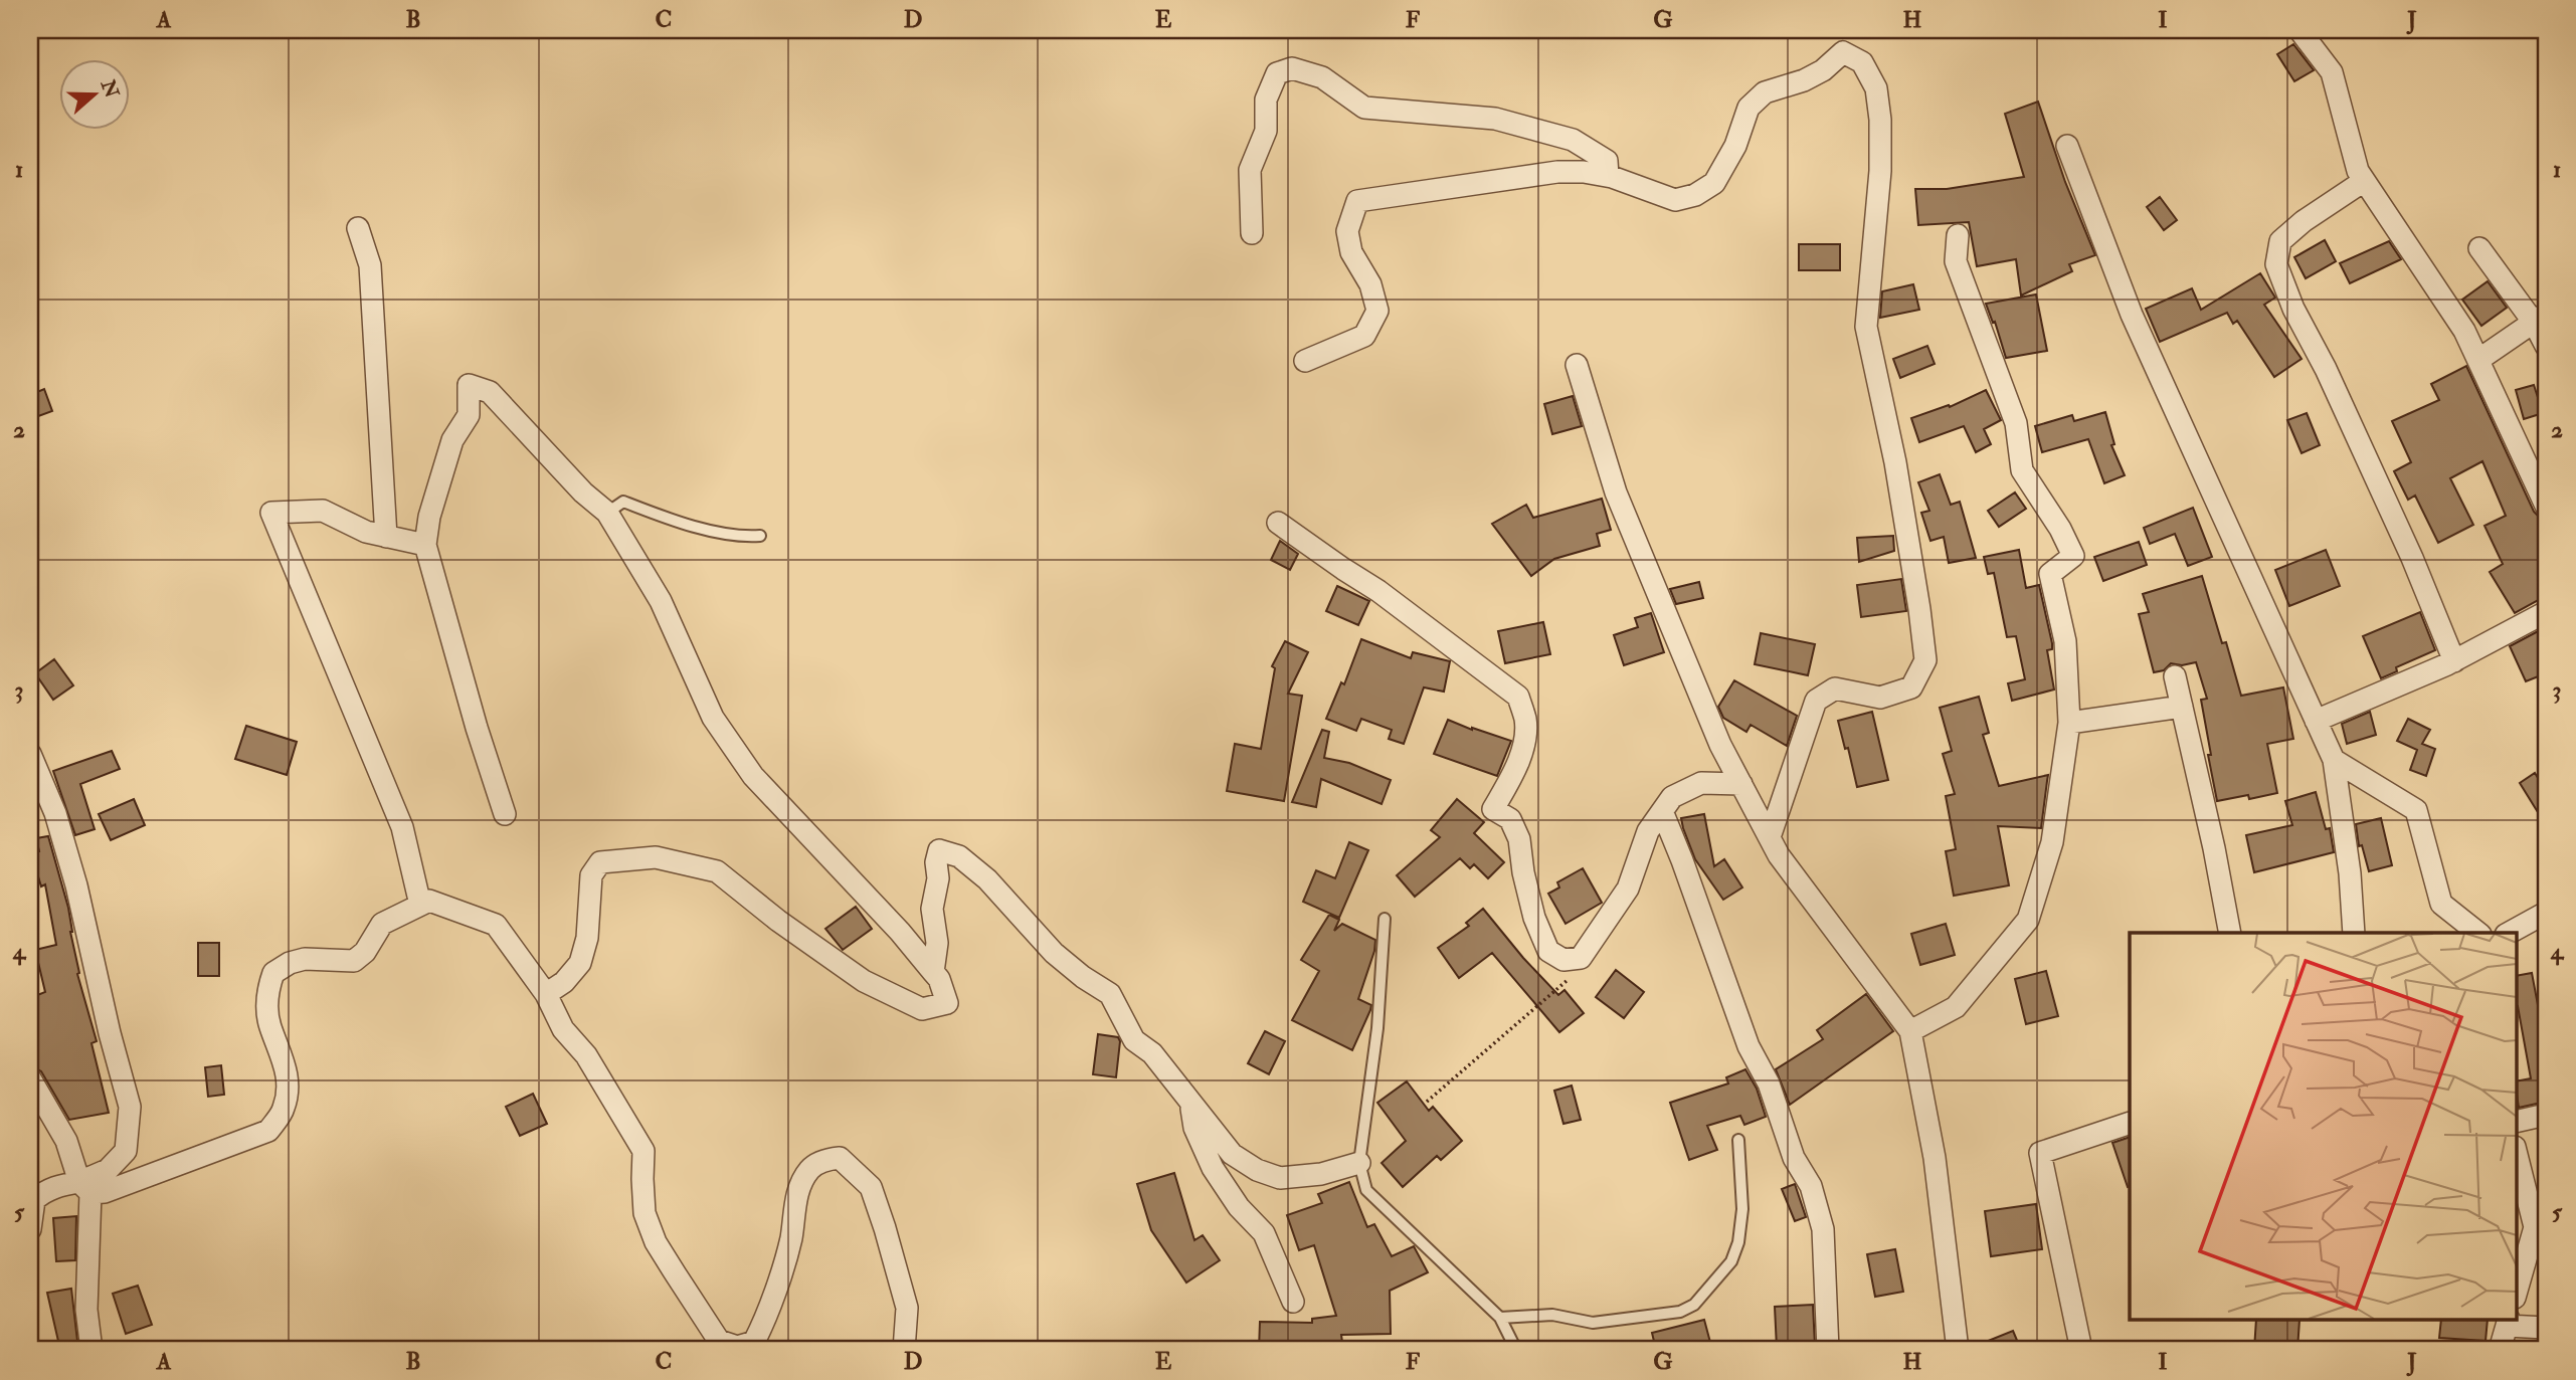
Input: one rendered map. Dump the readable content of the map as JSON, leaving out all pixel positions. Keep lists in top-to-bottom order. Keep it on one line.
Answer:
{"north":"right","grid":{"columns":["A","B","C","D","E","F","G","H","I","J"],"rows":["1","2","3","4","5"]}}
